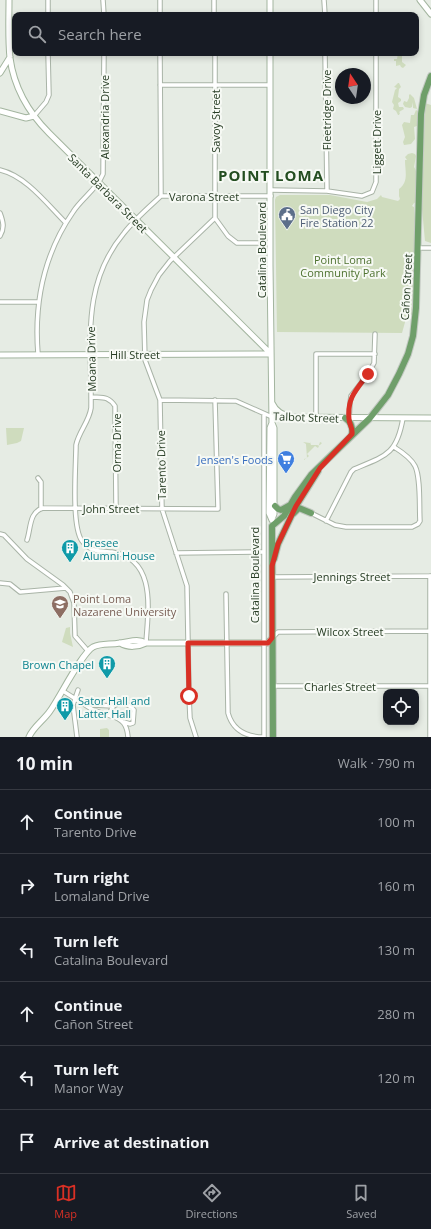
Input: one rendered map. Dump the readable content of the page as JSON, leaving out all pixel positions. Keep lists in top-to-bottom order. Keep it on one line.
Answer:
{"streets":{"main road":["Catalina Boulevard","Cañon Street"],"street":["Fleetridge Drive","Alexandria Drive","Savoy Street","Liggett Drive","Santa Barbara Street","Varona Street","Hill Street","Moana Drive","Talbot Street","Orma Drive","Tarento Drive","John Street","Jennings Street","Wilcox Street","Charles Street"]},"crossings":[["Fleetridge Drive","Varona Street"],["Alexandria Drive","Santa Barbara Street"],["Alexandria Drive","Hill Street"],["Savoy Street","Varona Street"],["Savoy Street","Tarento Drive"],["Liggett Drive","Varona Street"],["Santa Barbara Street","Catalina Boulevard"],["Santa Barbara Street","Hill Street"],["Santa Barbara Street","Moana Drive"],["Santa Barbara Street","Tarento Drive"],["Varona Street","Catalina Boulevard"],["Varona Street","Moana Drive"],["Catalina Boulevard","Cañon Street"],["Catalina Boulevard","Hill Street"],["Catalina Boulevard","Talbot Street"],["Catalina Boulevard","Jennings Street"],["Catalina Boulevard","Wilcox Street"],["Catalina Boulevard","Charles Street"],["Cañon Street","Talbot Street"],["Hill Street","Moana Drive"],["Hill Street","Tarento Drive"],["Moana Drive","Orma Drive"],["Moana Drive","John Street"],["Talbot Street","Tarento Drive"],["Talbot Street","John Street"],["Orma Drive","John Street"],["Tarento Drive","John Street"]],"districts":["POINT LOMA"],"parks":["Point Loma Community Park"],"places":{"public building":["San Diego City Fire Station 22"],"supermarket":["Jensen's Foods"],"building":["Bresee Alumni House","Brown Chapel","Sator Hall and Latter Hall"],"school or university":["Point Loma Nazarene University"]},"north":"top","page":{"search":"Search here","heading":["10 min","Walk · 790 m"],"list":[["Continue","Tarento Drive","100 m"],["Turn right","Lomaland Drive","160 m"],["Turn left","Catalina Boulevard","130 m"],["Continue","Cañon Street","280 m"],["Turn left","Manor Way","120 m"],"Arrive at destination"],"nav":["Map","Directions","Saved"]}}
